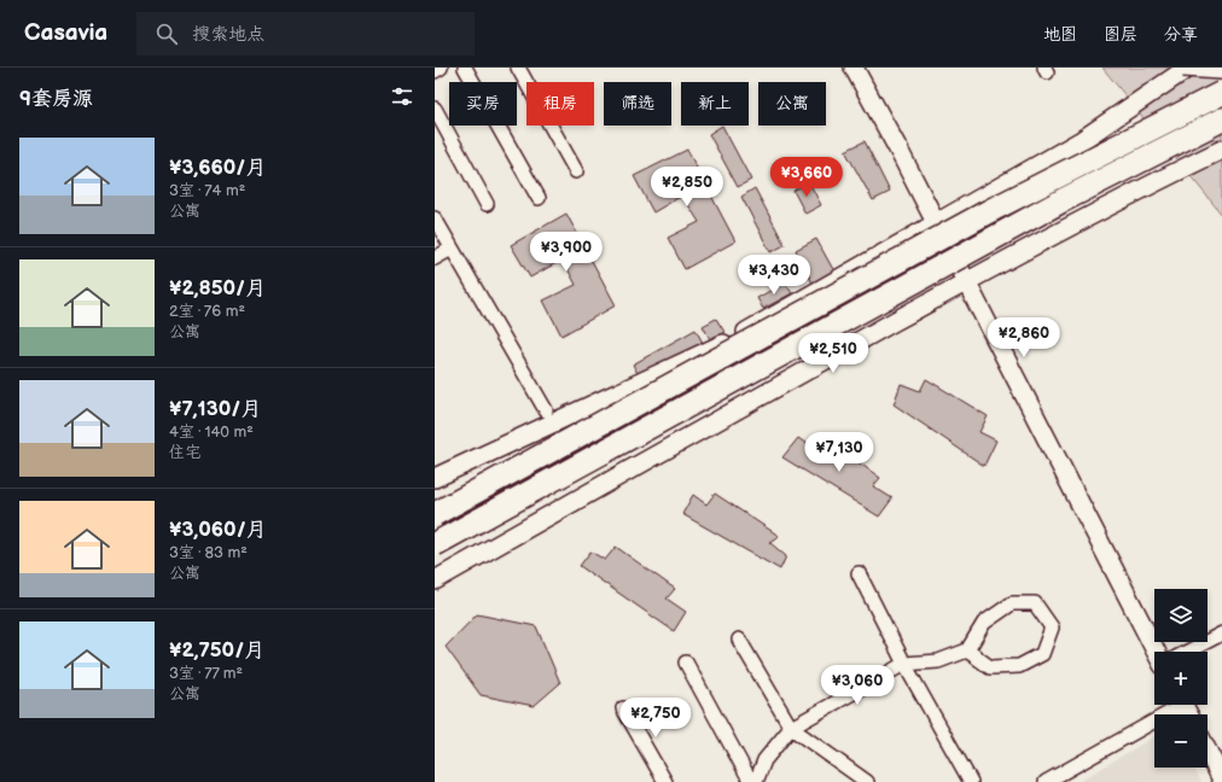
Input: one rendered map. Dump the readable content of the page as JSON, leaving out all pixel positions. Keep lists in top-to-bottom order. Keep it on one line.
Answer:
{"page":{"header":"Casavia","search":"搜索地点","nav":["地图","图层","分享"],"heading":"9套房源","chip":["买房","租房","筛选","新上","公寓"],"list":[{"name":"¥3,660/月","note":"3室 · 74 m² · 公寓"},{"name":"¥2,850/月","note":"2室 · 76 m² · 公寓"},{"name":"¥7,130/月","note":"4室 · 140 m² · 住宅"},{"name":"¥3,060/月","note":"3室 · 83 m² · 公寓"},{"name":"¥2,750/月","note":"3室 · 77 m² · 公寓"}],"price":["¥3,660","¥2,850","¥3,900","¥3,430","¥2,860","¥2,510","¥7,130","¥3,060","¥2,750"],"map_buttons":["+","−"]}}
